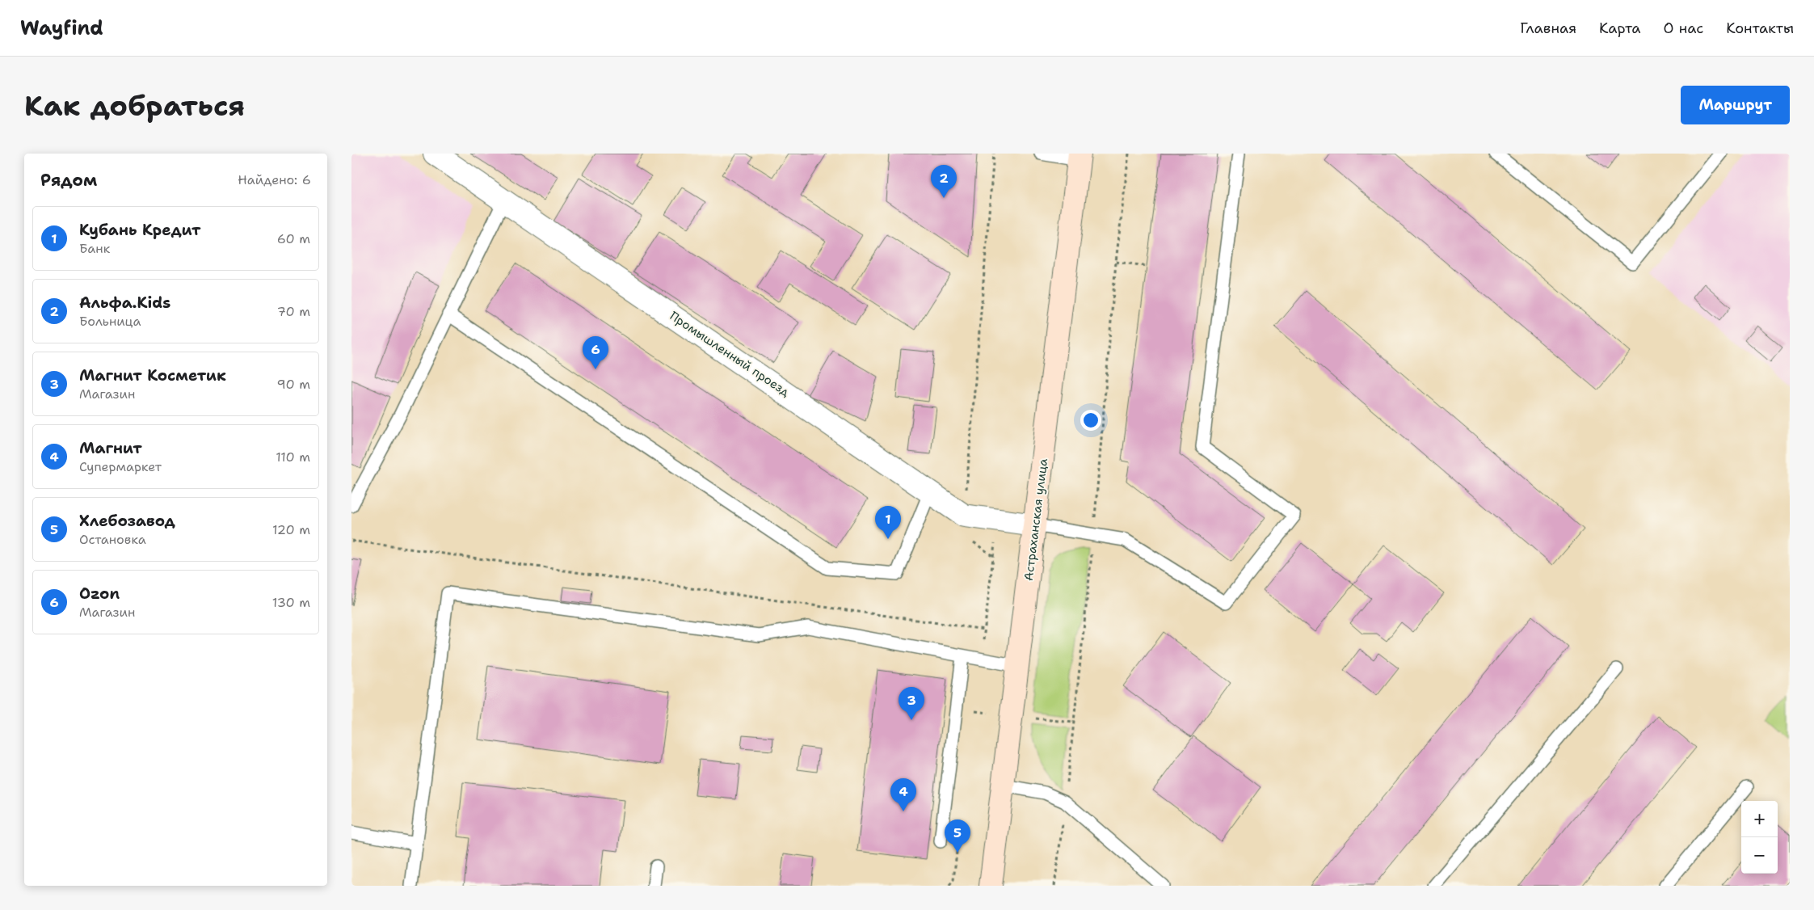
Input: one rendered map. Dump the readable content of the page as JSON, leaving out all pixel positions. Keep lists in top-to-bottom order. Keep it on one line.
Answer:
{"streets":{"street":["Промышленный проезд","Астраханская улица"]},"crossings":[["Промышленный проезд","Астраханская улица"]],"page":{"header":"Wayfind","nav":["Главная","Карта","О нас","Контакты"],"buttons":"Маршрут","title":"Как добраться","heading":["Рядом","Найдено: 6"],"pins":["2","6","1","3","4","5"],"list":[{"mark":"1","name":"Кубань Кредит","note":"Банк","value":"60 m"},{"mark":"2","name":"Альфа.Kids","note":"Больница","value":"70 m"},{"mark":"3","name":"Магнит Косметик","note":"Магазин","value":"90 m"},{"mark":"4","name":"Магнит","note":"Супермаркет","value":"110 m"},{"mark":"5","name":"Хлебозавод","note":"Остановка","value":"120 m"},{"mark":"6","name":"Ozon","note":"Магазин","value":"130 m"}],"map_buttons":["+","−"]}}
